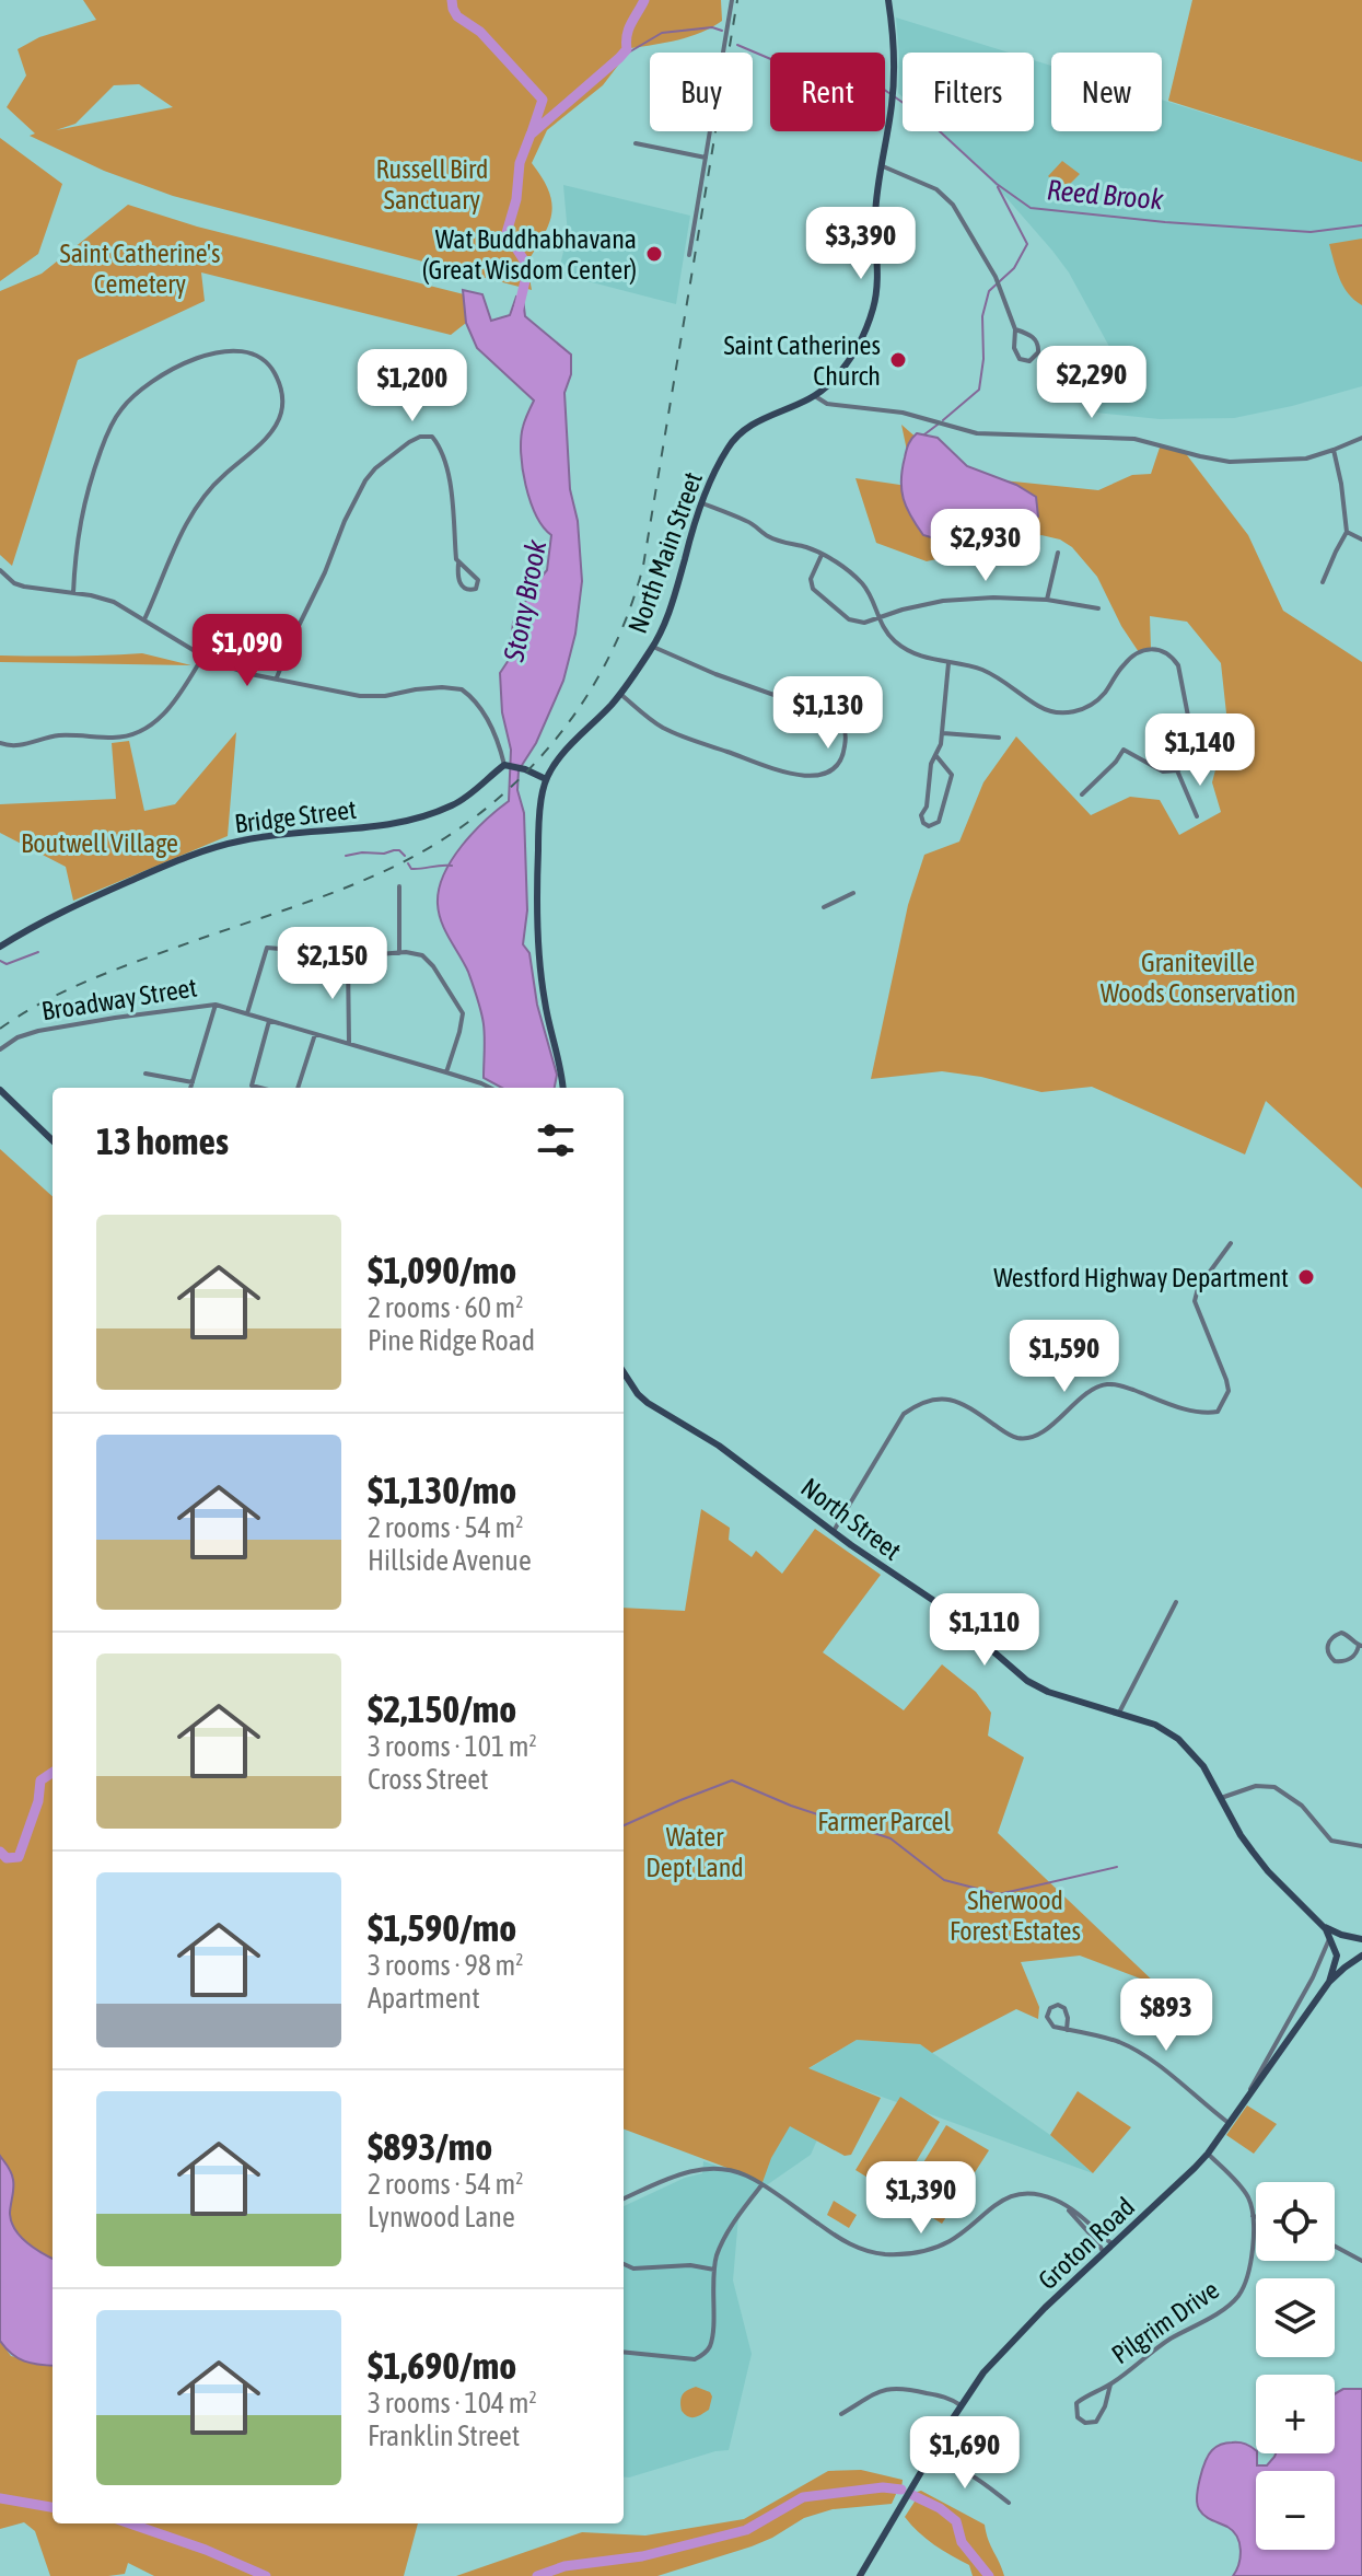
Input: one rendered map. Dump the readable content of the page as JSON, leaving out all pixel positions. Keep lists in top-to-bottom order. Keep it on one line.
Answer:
{"streets":{"main road":["North Main Street","Bridge Street","North Street","Groton Road"],"street":["Broadway Street","Pilgrim Drive"]},"water":["Reed Brook","Stony Brook"],"parks":["Russell Bird Sanctuary","Saint Catherine's Cemetery","Boutwell Village","Graniteville Woods Conservation","Farmer Parcel","Water Dept Land","Sherwood Forest Estates"],"places":["Wat Buddhabhavana (Great Wisdom Center)","Saint Catherines Church","Westford Highway Department"],"page":{"chip":["Buy","Rent","Filters","New"],"price":["$3,390","$2,290","$1,200","$2,930","$1,090","$1,130","$1,140","$2,150","$1,590","$1,110","$893","$1,390","$1,690"],"heading":"13 homes","list":[{"name":"$1,090/mo","note":"2 rooms · 60 m² · Pine Ridge Road"},{"name":"$1,130/mo","note":"2 rooms · 54 m² · Hillside Avenue"},{"name":"$2,150/mo","note":"3 rooms · 101 m² · Cross Street"},{"name":"$1,590/mo","note":"3 rooms · 98 m² · Apartment"},{"name":"$893/mo","note":"2 rooms · 54 m² · Lynwood Lane"},{"name":"$1,690/mo","note":"3 rooms · 104 m² · Franklin Street"}],"map_buttons":["+","−"]}}
